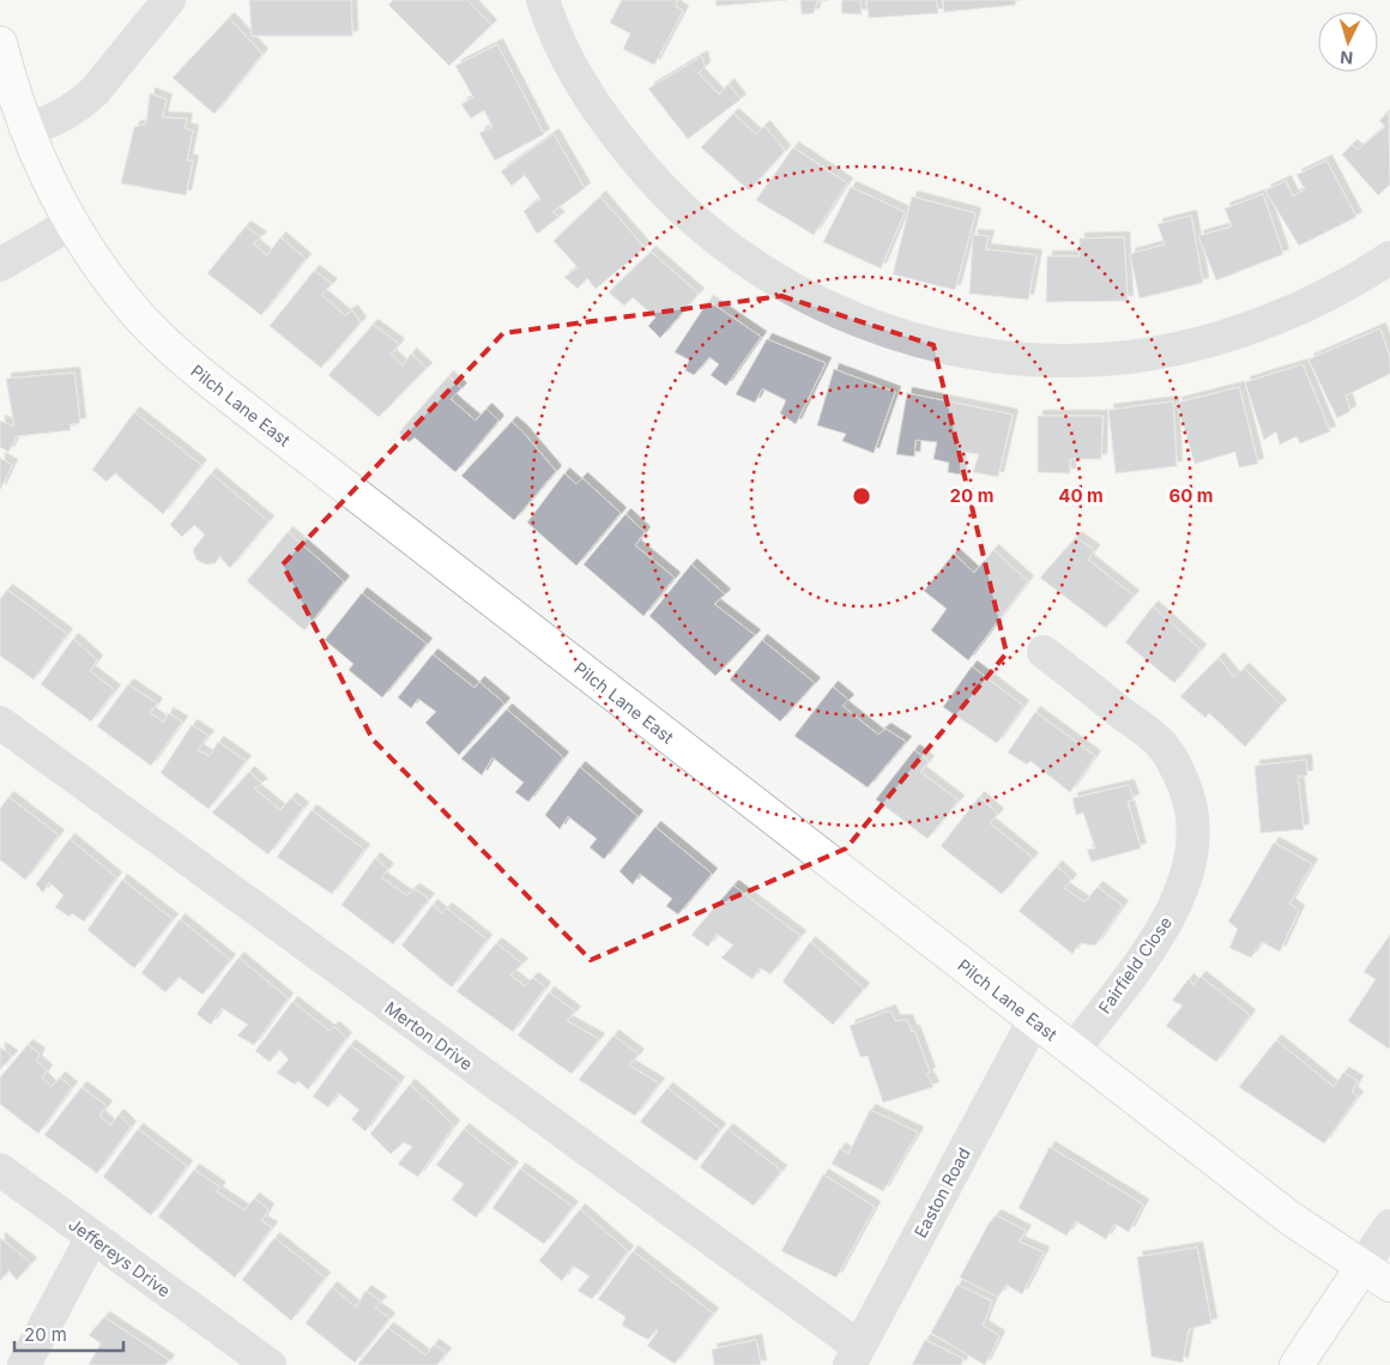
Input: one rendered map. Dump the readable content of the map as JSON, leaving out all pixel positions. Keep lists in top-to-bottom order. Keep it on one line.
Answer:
{"streets":{"street":["Pilch Lane East","Fairfield Close","Merton Drive","Easton Road","Jeffereys Drive"]},"crossings":[["Pilch Lane East","Fairfield Close"],["Pilch Lane East","Easton Road"],["Merton Drive","Easton Road"]],"scale_bar":"20 m","north":"bottom","rings":["20 m","40 m","60 m"]}
